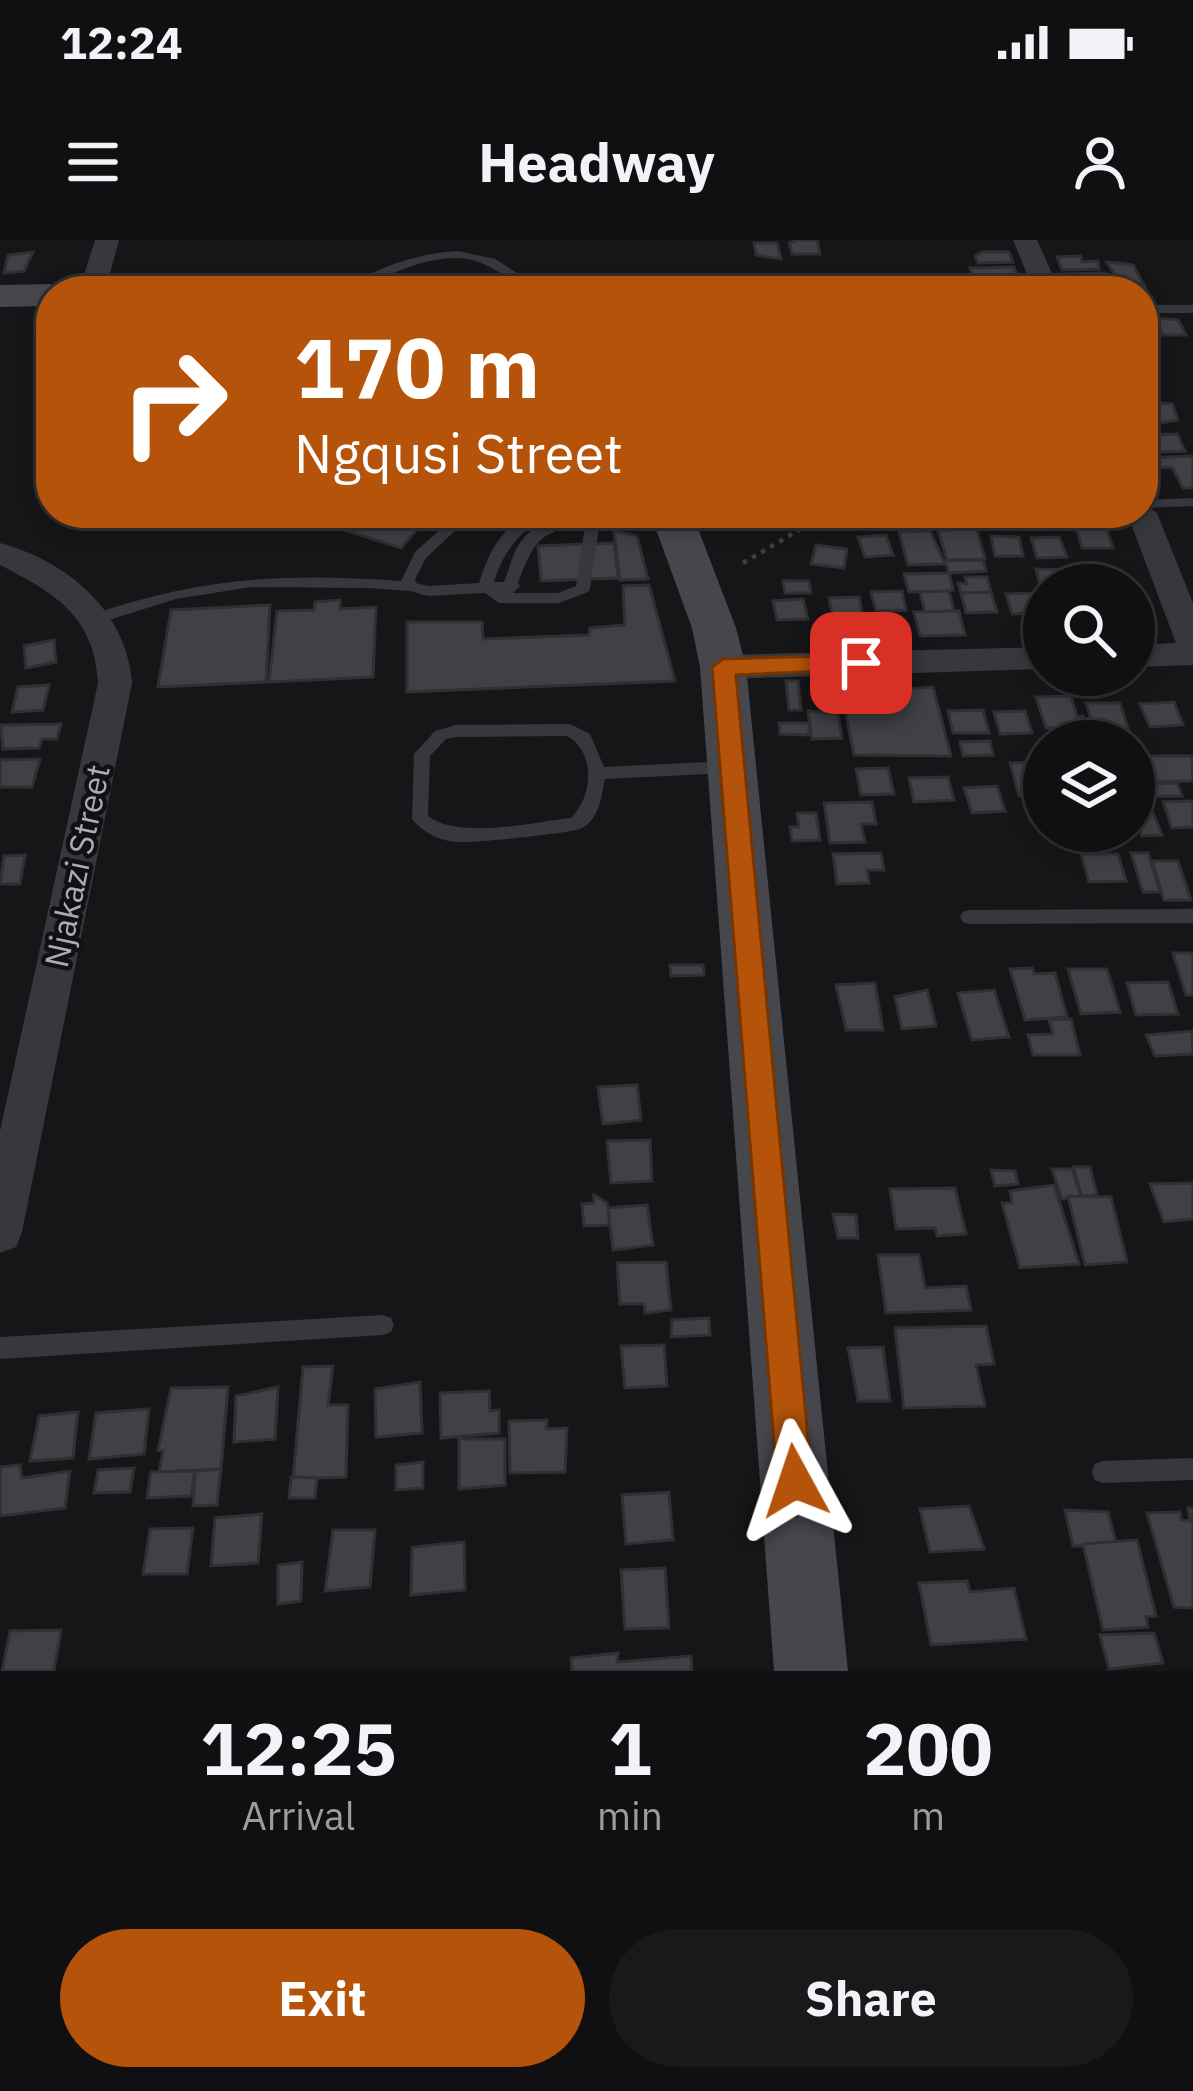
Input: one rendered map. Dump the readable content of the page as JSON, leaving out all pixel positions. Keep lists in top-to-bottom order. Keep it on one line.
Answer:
{"streets":{"street":["Njakazi Street"]},"page":{"status":"12:24","header":"Headway","turn":["170 m","Ngqusi Street"],"eta":["12:25","Arrival","1","min","200","m"],"buttons":["Exit","Share"]}}
